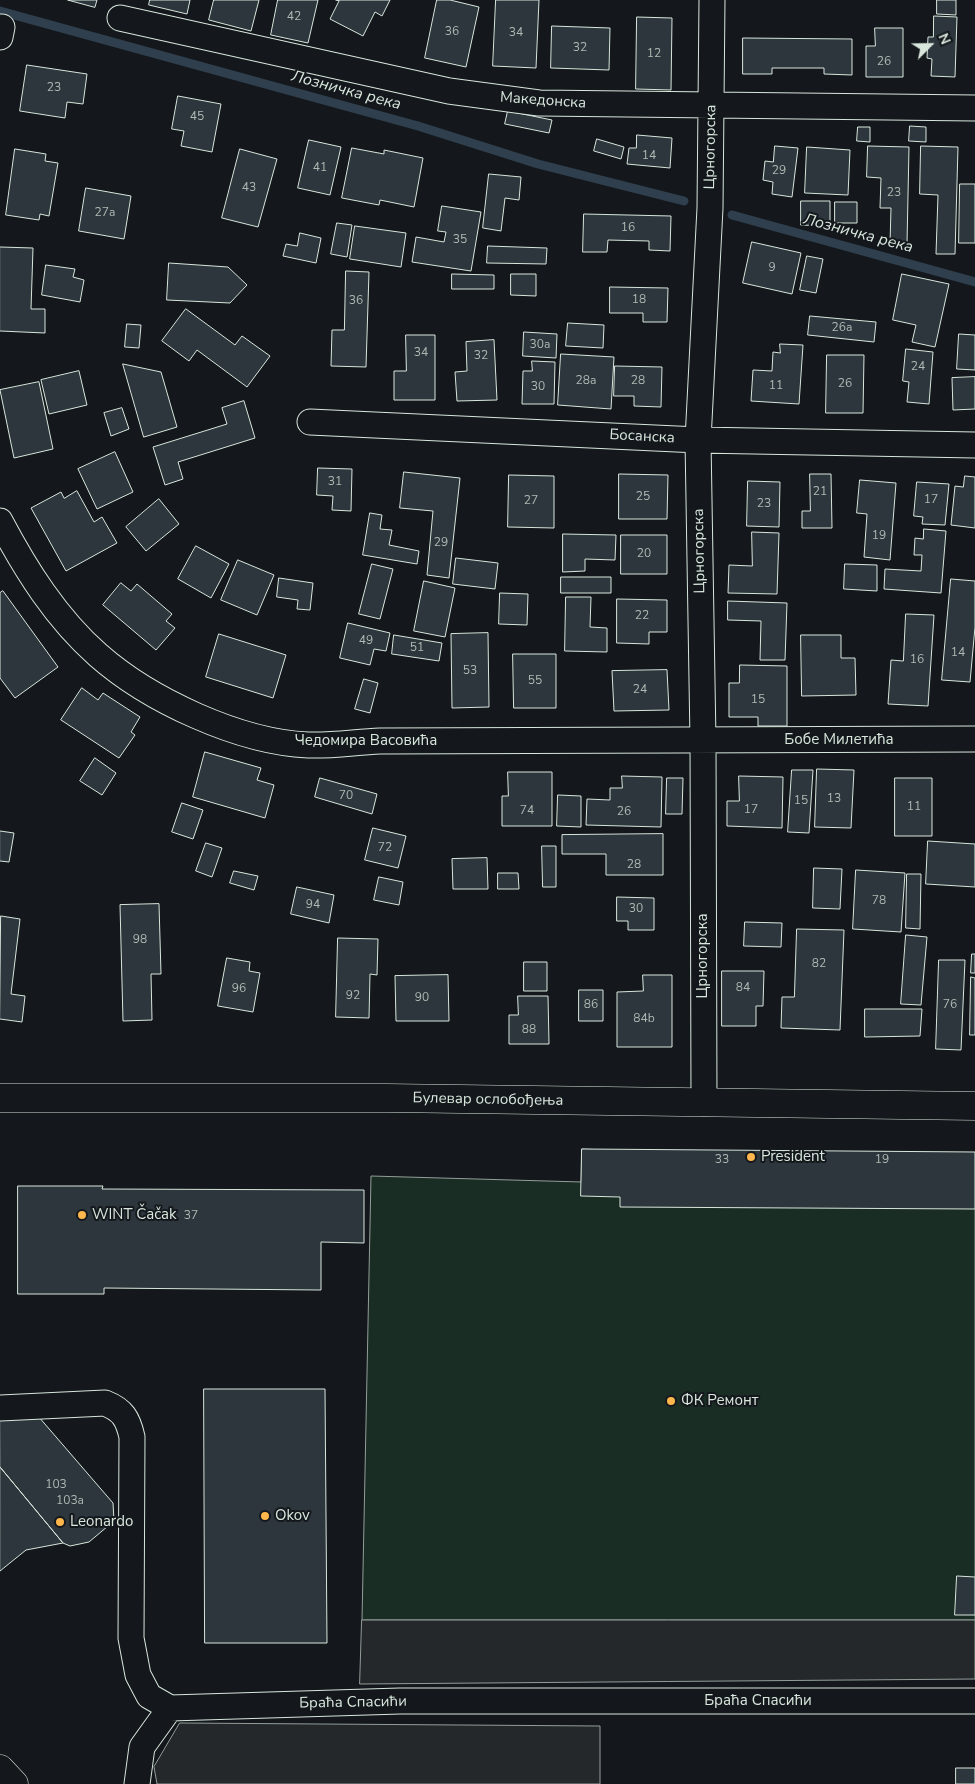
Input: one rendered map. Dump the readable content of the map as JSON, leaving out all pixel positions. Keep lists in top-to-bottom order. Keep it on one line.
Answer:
{"streets":{"main road":["Булевар ослобођења"],"street":["Македонска","Црногорска","Босанска","Бобе Милетића","Чедомира Васовића","Браћа Спасићи"]},"crossings":[["Македонска","Црногорска"],["Црногорска","Босанска"],["Црногорска","Бобе Милетића"],["Црногорска","Чедомира Васовића"],["Црногорска","Булевар ослобођења"],["Бобе Милетића","Чедомира Васовића"]],"water":["Лозничка река"],"places":["President","WINT Čačak","ФК Ремонт","Okov","Leonardo"],"house_numbers":["42","36","34","32","12","26","23","45","14","41","29","43","23","27a","16","35","9","18","36","26a","30a","34","32","24","28a","28","26","11","30","31","21","25","17","27","23","19","29","20","22","49","51","14","16","53","55","24","15","70","13","15","11","17","74","26","72","28","78","94","30","98","82","84","96","92","90","86","76","84b","88","33","19","37","103","103a"],"north":"top right"}
